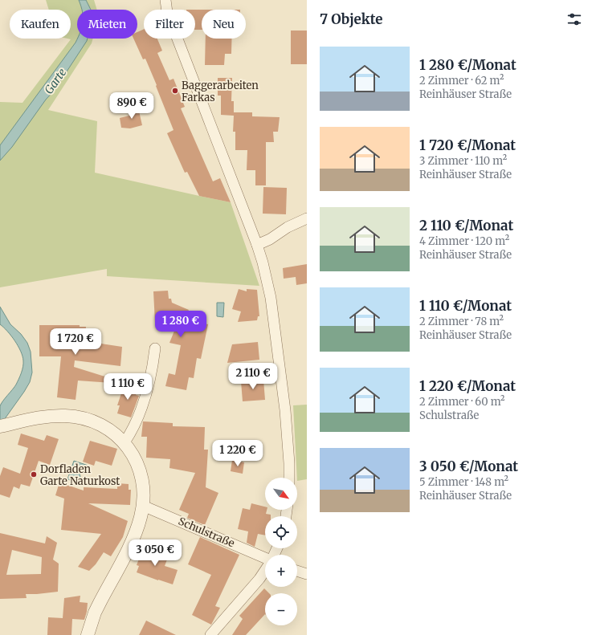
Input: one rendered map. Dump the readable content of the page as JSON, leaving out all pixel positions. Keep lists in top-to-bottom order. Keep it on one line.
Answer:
{"streets":{"street":["Schulstraße"]},"water":["Garte"],"places":["Baggerarbeiten Farkas","Dorfladen Garte Naturkost"],"north":"bottom right","page":{"heading":"7 Objekte","chip":["Kaufen","Mieten","Filter","Neu"],"list":[{"name":"1 280 €/Monat","note":"2 Zimmer · 62 m² · Reinhäuser Straße"},{"name":"1 720 €/Monat","note":"3 Zimmer · 110 m² · Reinhäuser Straße"},{"name":"2 110 €/Monat","note":"4 Zimmer · 120 m² · Reinhäuser Straße"},{"name":"1 110 €/Monat","note":"2 Zimmer · 78 m² · Reinhäuser Straße"},{"name":"1 220 €/Monat","note":"2 Zimmer · 60 m² · Schulstraße"},{"name":"3 050 €/Monat","note":"5 Zimmer · 148 m² · Reinhäuser Straße"}],"price":["890 €","1 280 €","1 720 €","2 110 €","1 110 €","1 220 €","3 050 €"],"map_buttons":["+","−"]}}
